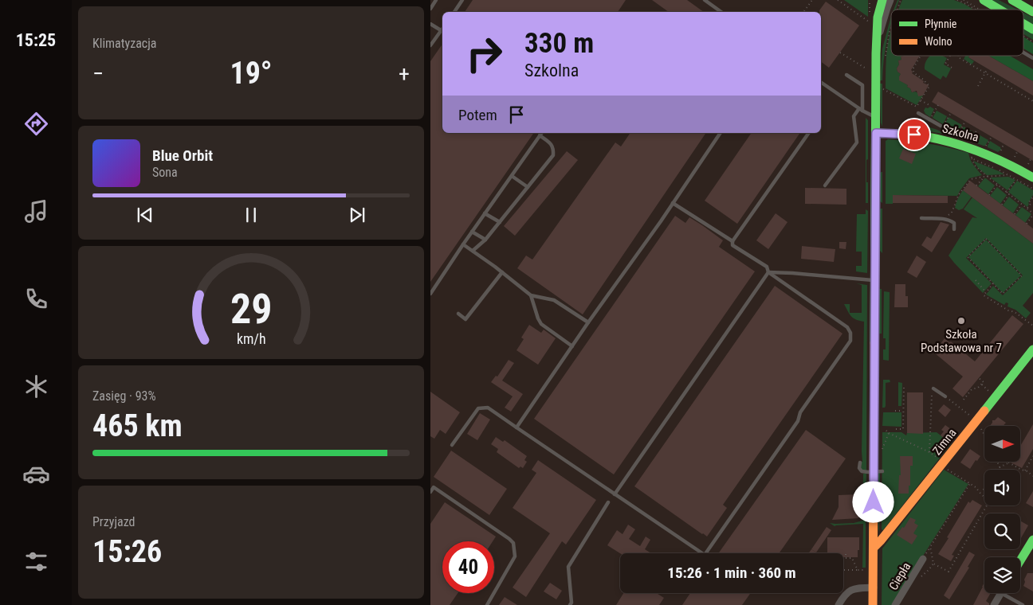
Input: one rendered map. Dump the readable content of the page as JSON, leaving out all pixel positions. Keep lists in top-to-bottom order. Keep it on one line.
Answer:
{"streets":{"street":["Szkolna","Zimna","Ciepła"]},"places":["Szkoła Podstawowa nr 7"],"legend":["Płynnie","Wolno"],"north":"right","page":{"tabs":"15:25","tile":["Klimatyzacja",["Zasięg · 93%","465 km"],["Przyjazd","15:26"]],"turn":["330 m","Szkolna"],"heat":["−","19°","+"],"then":"Potem","song":["Blue Orbit","Sona"],"limit":"40","trip":"15:26 · 1 min · 360 m","gauge":["29","km/h"]}}
